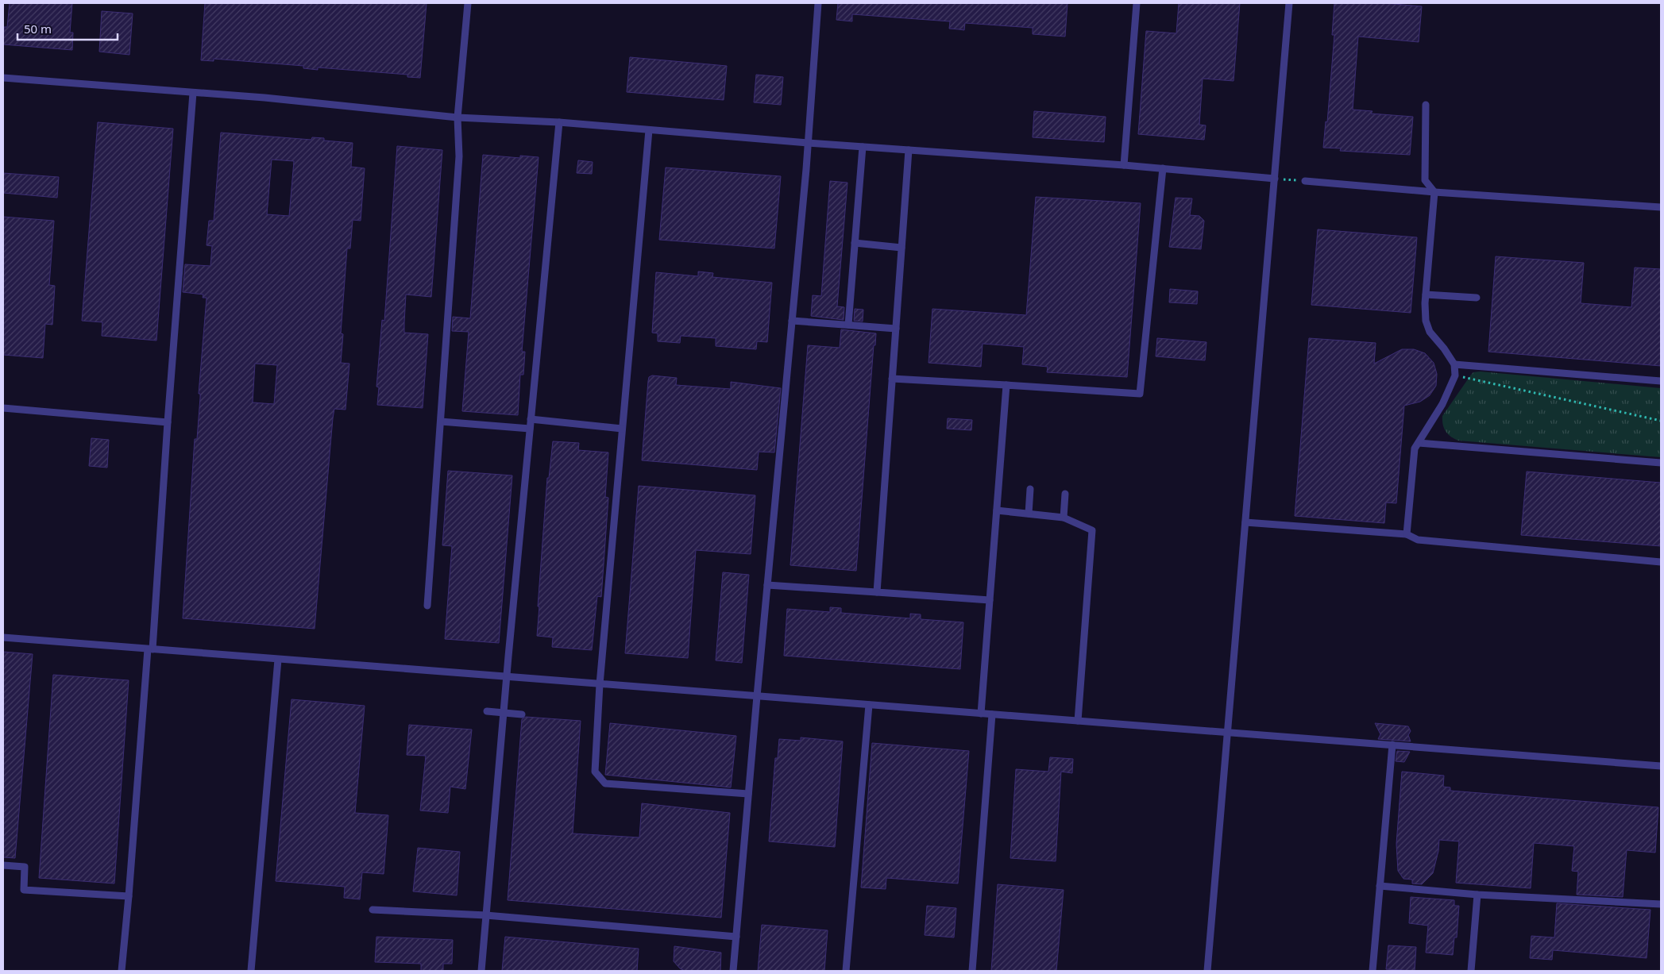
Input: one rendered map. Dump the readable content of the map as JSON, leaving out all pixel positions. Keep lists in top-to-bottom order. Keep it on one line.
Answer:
{"scale_bar":"50 m"}
